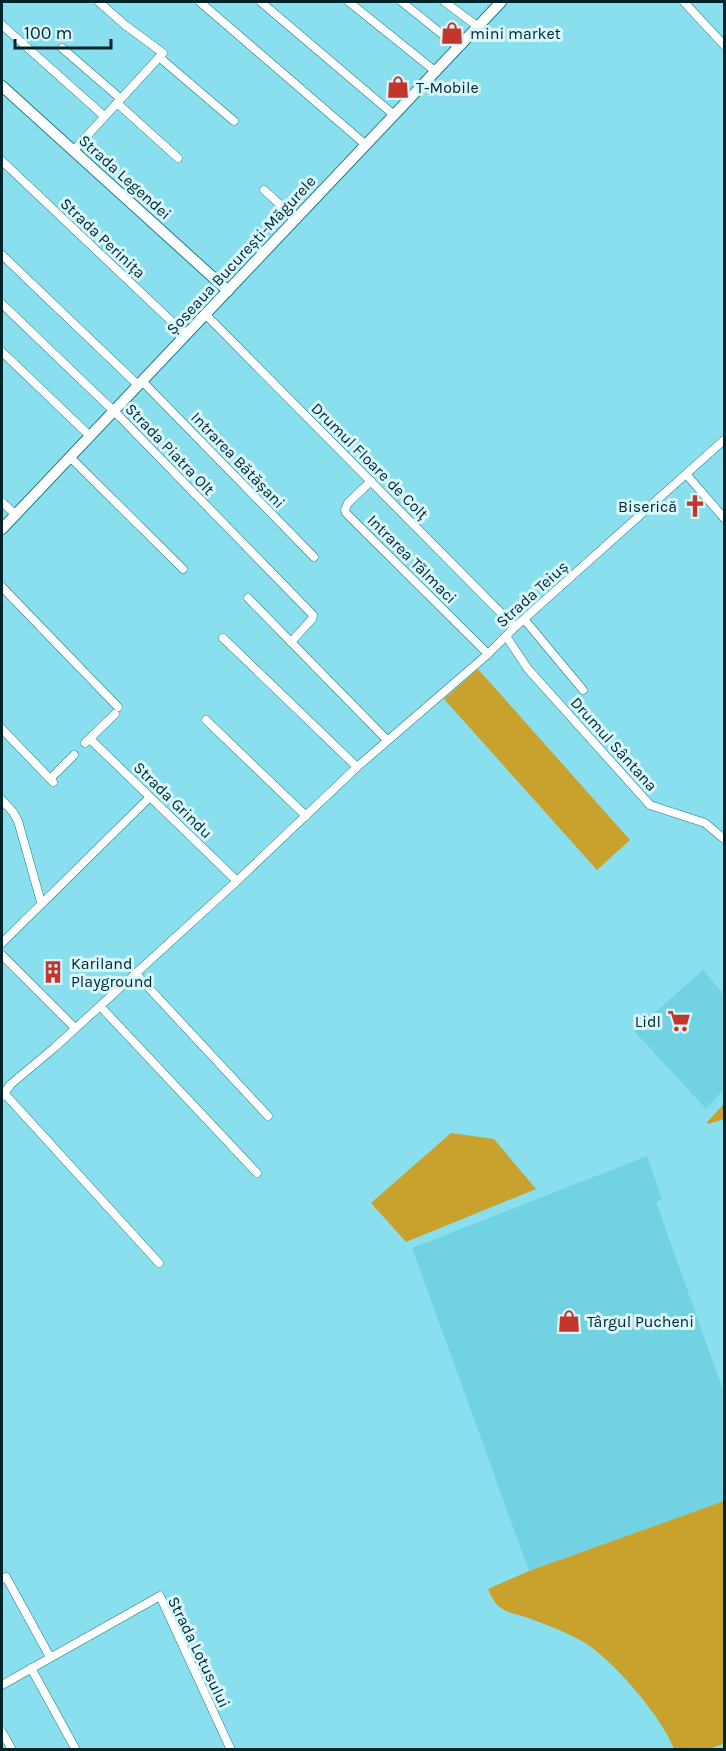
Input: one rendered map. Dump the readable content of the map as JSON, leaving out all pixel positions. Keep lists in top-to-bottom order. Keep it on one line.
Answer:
{"streets":{"main road":["Strada Legendei","Șoseaua București-Măgurele"],"street":["Strada Perinița","Strada Piatra Olt","Intrarea Bătășani","Drumul Floare de Colț","Intrarea Tălmaci","Strada Teiuș","Drumul Sântana","Strada Grindu","Strada Lotusului"]},"crossings":[["Strada Legendei","Șoseaua București-Măgurele"],["Strada Perinița","Șoseaua București-Măgurele"],["Șoseaua București-Măgurele","Strada Piatra Olt"],["Șoseaua București-Măgurele","Intrarea Bătășani"],["Șoseaua București-Măgurele","Drumul Floare de Colț"],["Drumul Floare de Colț","Intrarea Tălmaci"],["Drumul Floare de Colț","Strada Teiuș"],["Intrarea Tălmaci","Strada Teiuș"],["Strada Teiuș","Drumul Sântana"],["Strada Teiuș","Strada Grindu"]],"places":{"shop":["mini market","T-Mobile","Târgul Pucheni"],"church":["Biserică"],"building":["Kariland Playground"],"supermarket":["Lidl"]},"scale_bar":"100 m"}
